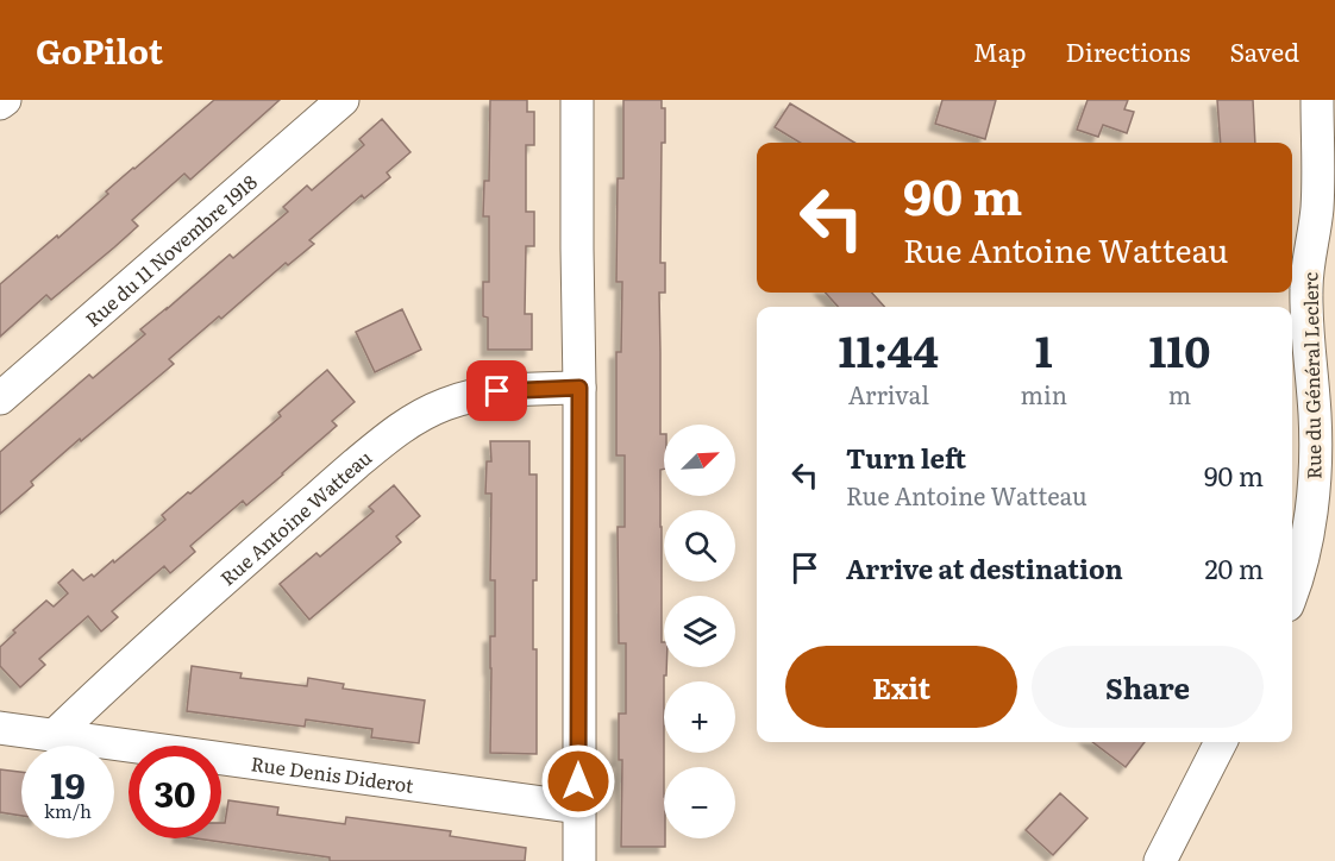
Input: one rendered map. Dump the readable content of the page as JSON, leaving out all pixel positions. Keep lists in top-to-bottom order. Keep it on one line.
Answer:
{"streets":{"street":["Rue du 11 Novembre 1918","Rue du Général Leclerc","Rue Antoine Watteau","Rue Denis Diderot"]},"crossings":[["Rue Antoine Watteau","Rue Denis Diderot"]],"north":"top right","page":{"header":"GoPilot","nav":["Map","Directions","Saved"],"turn":["90 m","Rue Antoine Watteau"],"eta":["11:44","Arrival","1","min","110","m"],"map_buttons":["+","−"],"list":[{"name":"Turn left","note":"Rue Antoine Watteau","value":"90 m"},{"name":"Arrive at destination","value":"20 m"}],"buttons":["Exit","Share"],"speed":"19 km/h","limit":"30"}}
